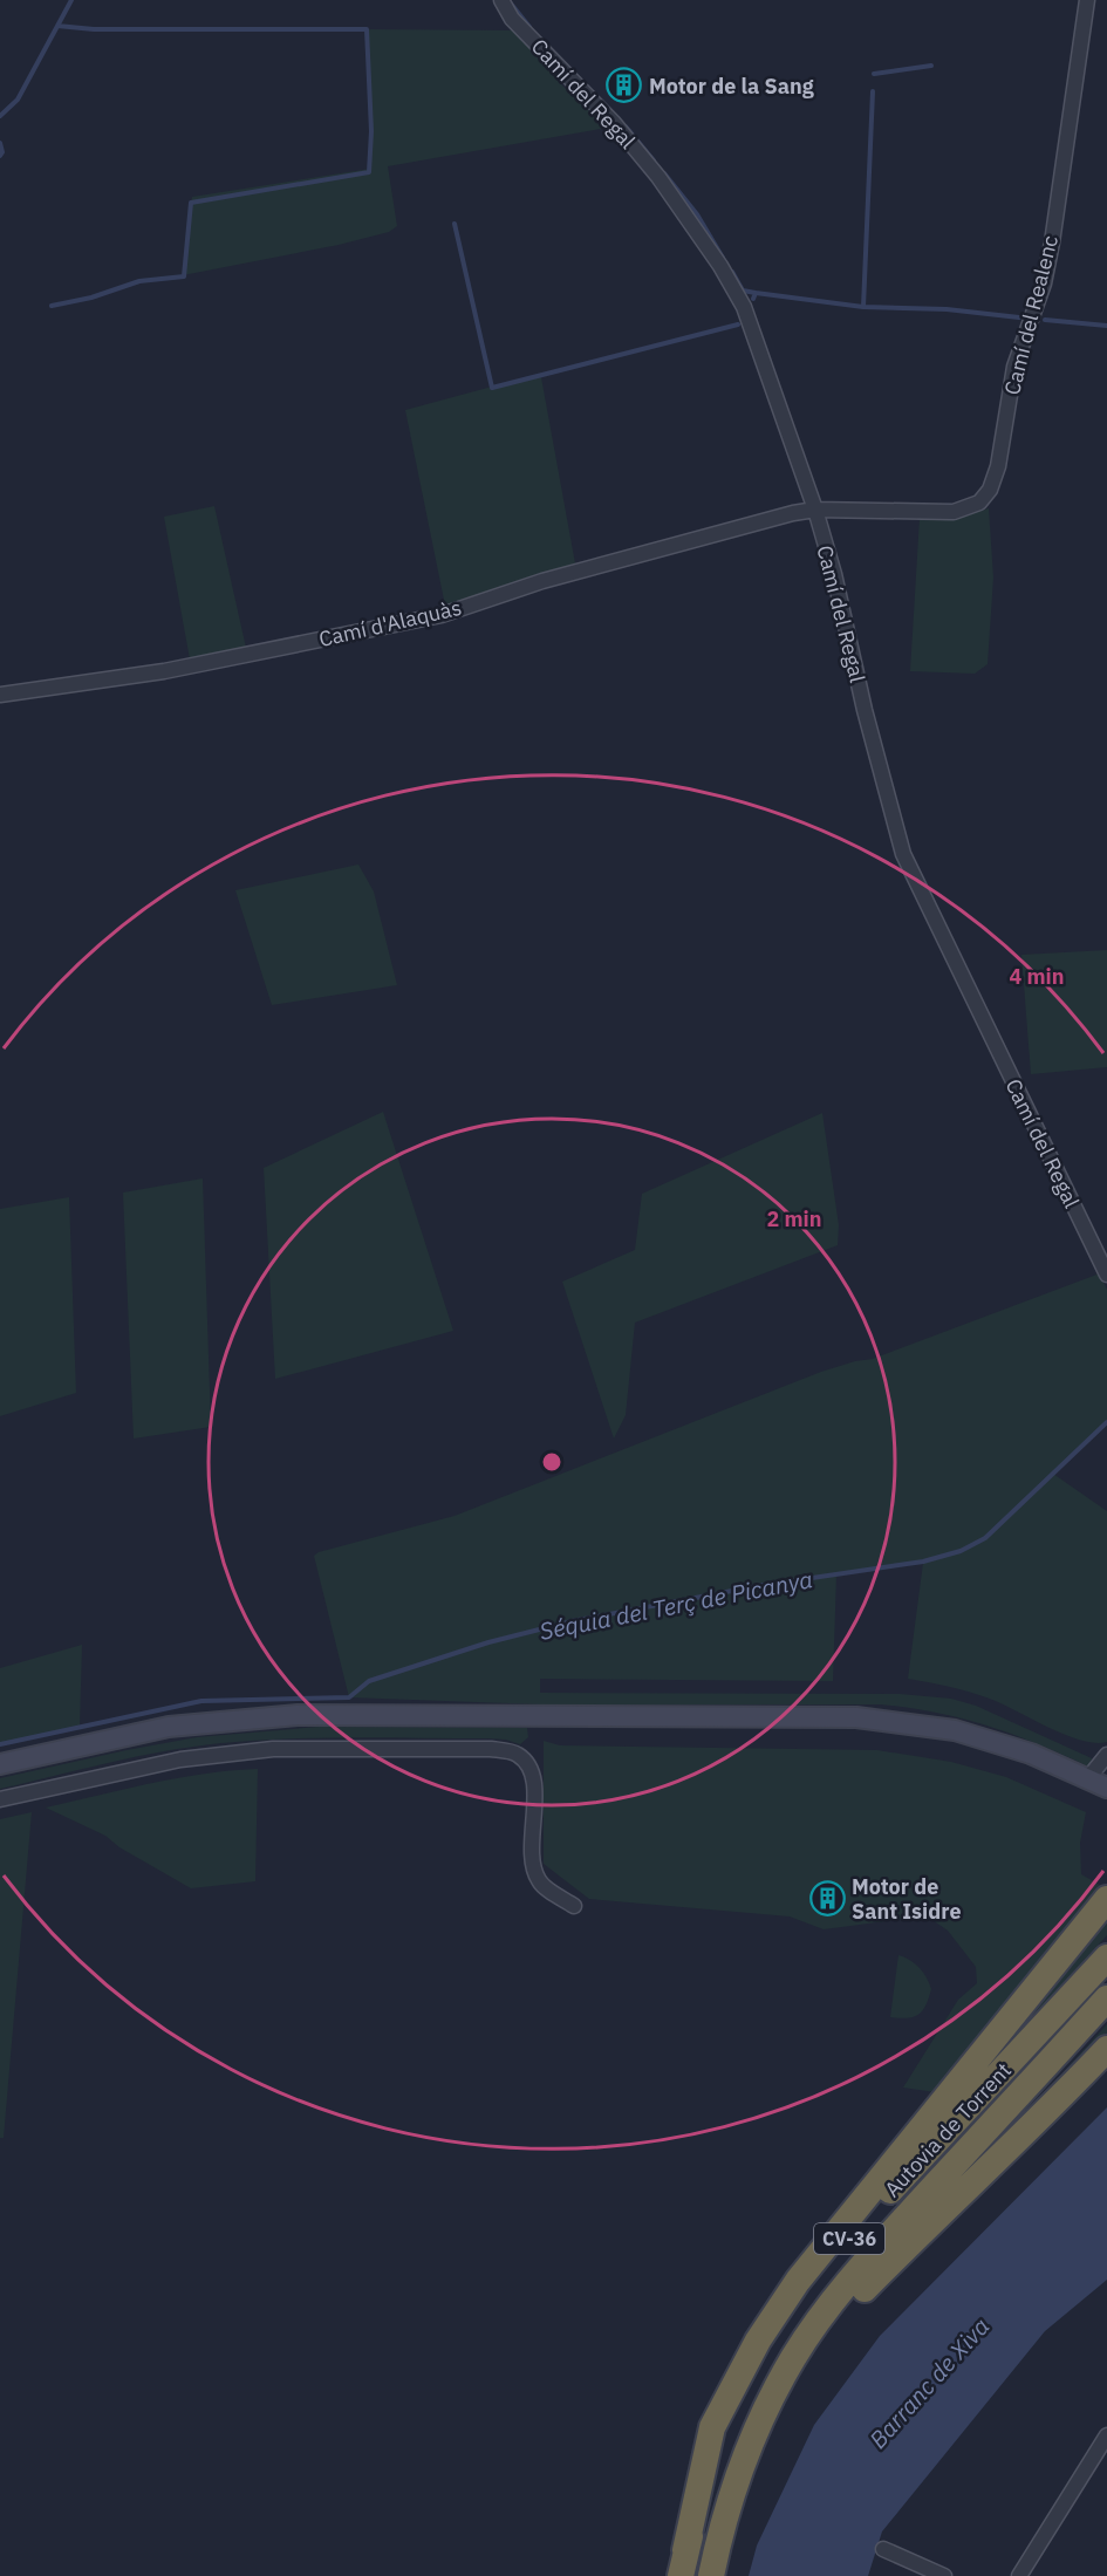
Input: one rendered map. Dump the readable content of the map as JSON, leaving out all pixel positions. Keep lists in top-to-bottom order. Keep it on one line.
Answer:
{"streets":{"highway":["Autovia de Torrent","CV-36"],"street":["Camí del Regal","Camí del Realenc","Camí d'Alaquàs"]},"crossings":[["Camí del Regal","Camí del Realenc"],["Camí del Regal","Camí d'Alaquàs"],["Camí del Realenc","Camí d'Alaquàs"]],"water":["Séquia del Terç de Picanya","Barranc de Xiva"],"places":{"building":["Motor de la Sang","Motor de Sant Isidre"]},"rings":["4 min","2 min"]}
